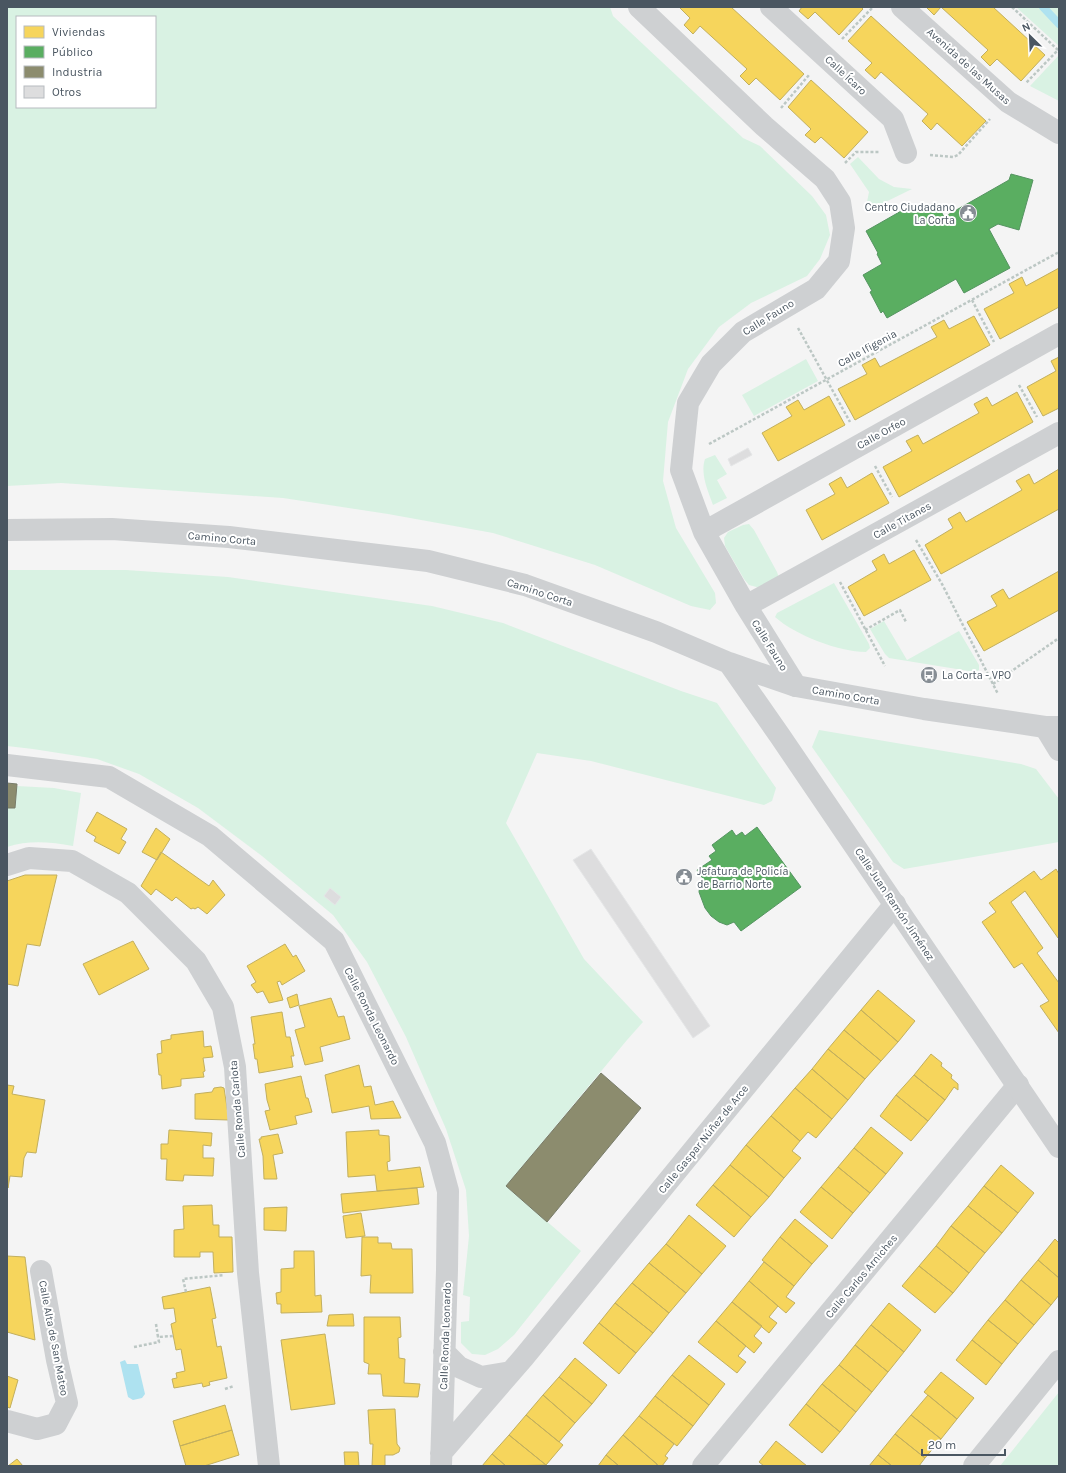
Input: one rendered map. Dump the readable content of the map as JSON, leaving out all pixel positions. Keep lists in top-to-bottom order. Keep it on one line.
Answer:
{"streets":{"street":["Avenida de las Musas","Calle Ícaro","Calle Fauno","Calle Orfeo","Calle Titanes","Camino Corta","Calle Juan Ramón Jiménez","Calle Ronda Leonardo","Calle Ronda Carlota","Calle Gaspar Núñez de Arce","Calle Carlos Arniches","Calle Alta de San Mateo"],"path":["Calle Ifigenia"]},"crossings":[["Calle Fauno","Calle Ifigenia"],["Calle Fauno","Calle Orfeo"],["Calle Fauno","Calle Titanes"],["Calle Fauno","Camino Corta"],["Camino Corta","Calle Juan Ramón Jiménez"],["Calle Juan Ramón Jiménez","Calle Gaspar Núñez de Arce"],["Calle Juan Ramón Jiménez","Calle Carlos Arniches"],["Calle Ronda Leonardo","Calle Gaspar Núñez de Arce"]],"places":{"public building":["Centro Ciudadano La Corta","Jefatura de Policía de Barrio Norte"],"bus stop":["La Corta - VPO"]},"legend":["Viviendas","Público","Industria","Otros"],"scale_bar":"20 m","north":"top left"}
